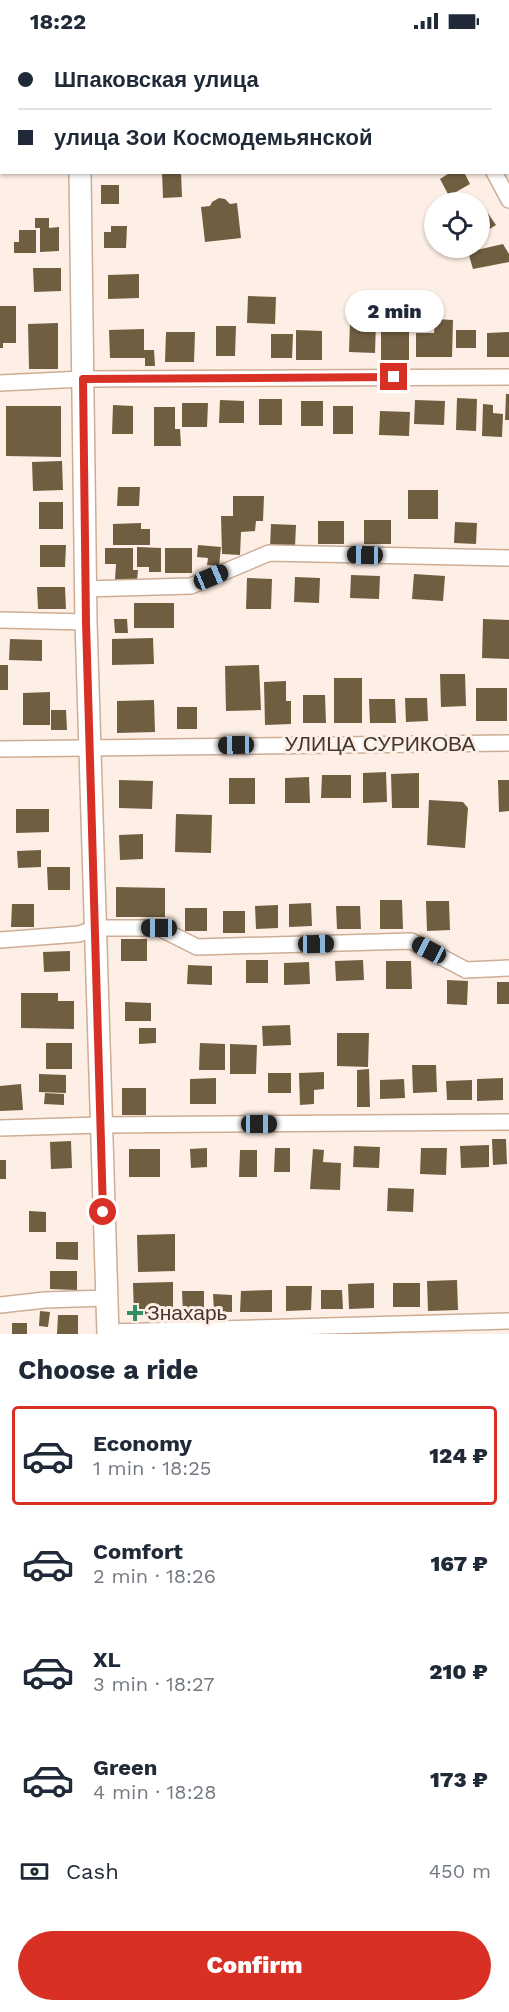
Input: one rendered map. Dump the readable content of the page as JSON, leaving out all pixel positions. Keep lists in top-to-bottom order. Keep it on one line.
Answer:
{"streets":{"street":["УЛИЦА СУРИКОВА"]},"places":{"health":["Знахарь"]},"page":{"status":"18:22","banner":["Шпаковская улица","улица Зои Космодемьянской"],"bubble":"2 min","heading":"Choose a ride","list":[{"name":"Economy","note":"1 min · 18:25","value":"124 ₽"},{"name":"Comfort","note":"2 min · 18:26","value":"167 ₽"},{"name":"XL","note":"3 min · 18:27","value":"210 ₽"},{"name":"Green","note":"4 min · 18:28","value":"173 ₽"}],"pay":["Cash","450 m"],"buttons":"Confirm"}}
